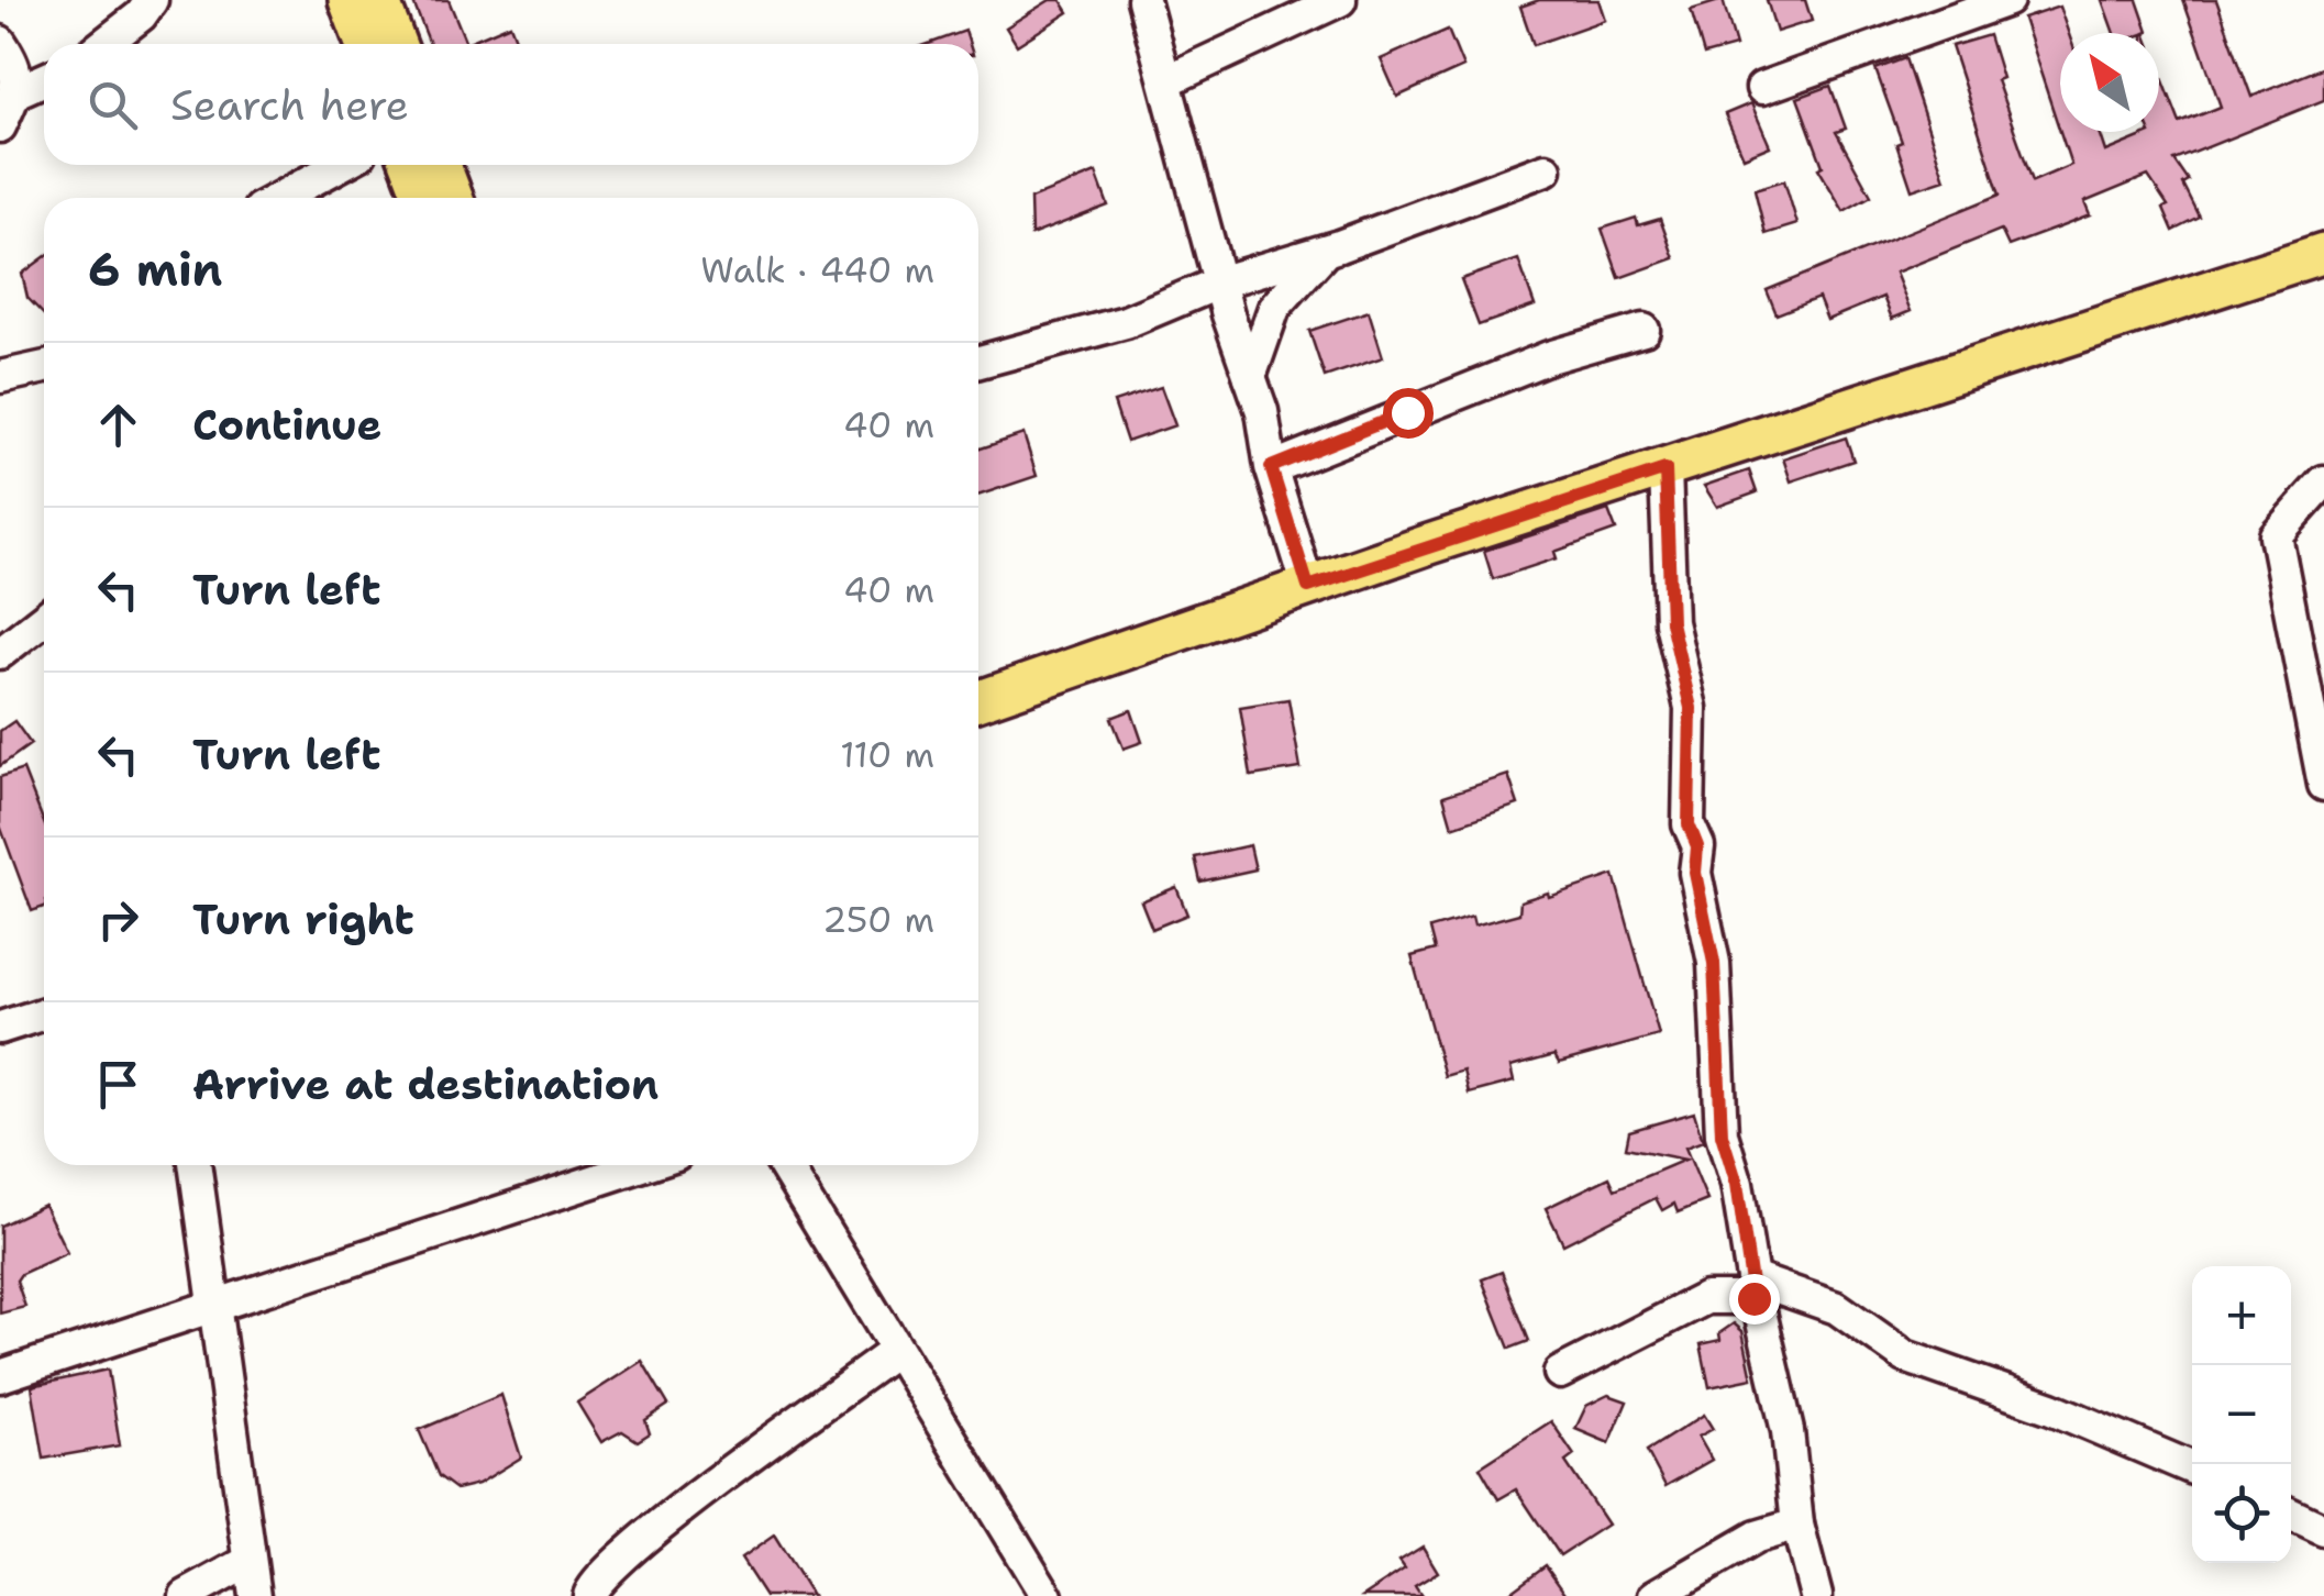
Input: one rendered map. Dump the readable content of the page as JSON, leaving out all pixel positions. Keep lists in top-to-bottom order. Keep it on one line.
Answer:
{"north":"top left","page":{"search":"Search here","heading":["6 min","Walk · 440 m"],"list":[["Continue","40 m"],["Turn left","40 m"],["Turn left","110 m"],["Turn right","250 m"],"Arrive at destination"],"map_buttons":["+","−"]}}
